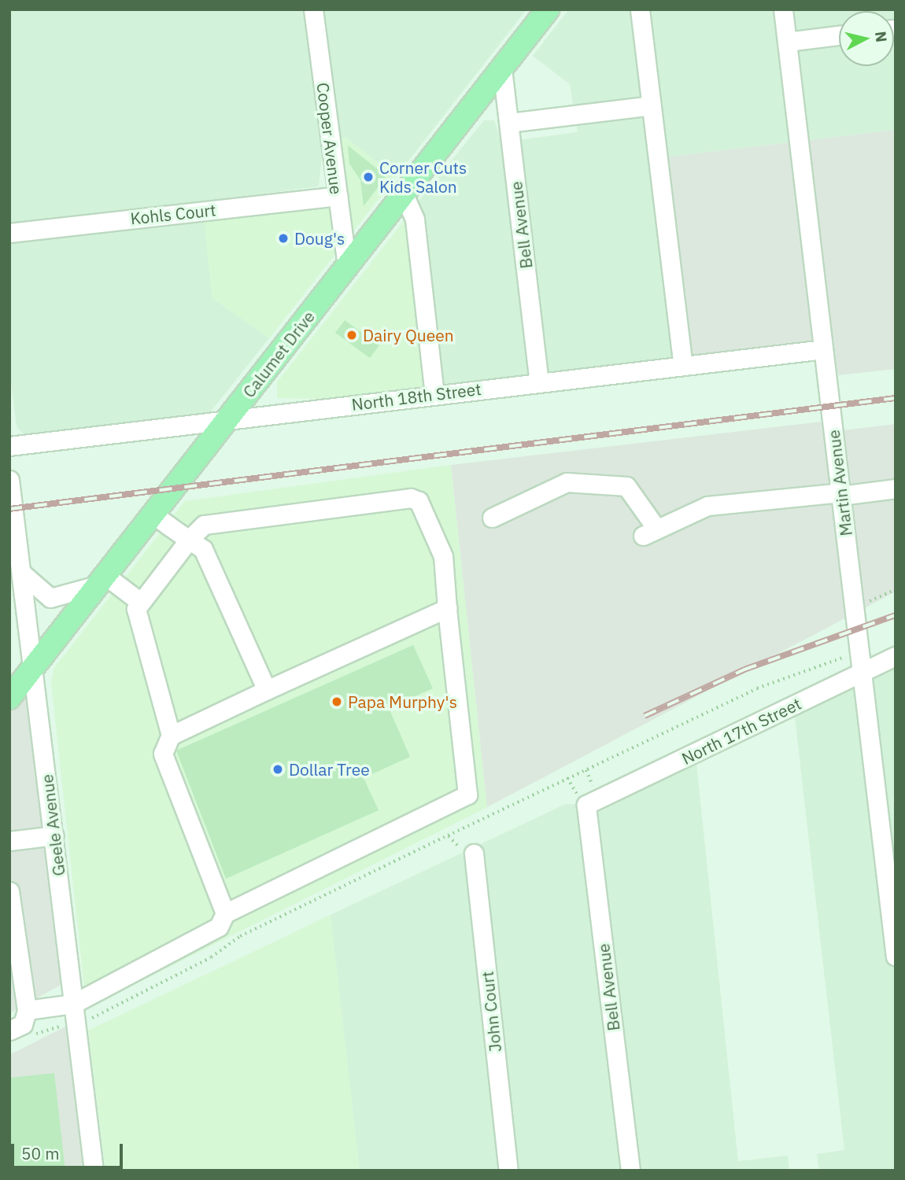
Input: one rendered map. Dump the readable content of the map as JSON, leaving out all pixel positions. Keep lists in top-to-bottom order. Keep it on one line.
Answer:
{"streets":{"main road":["Calumet Drive"],"street":["Cooper Avenue","Kohls Court","Bell Avenue","North 18th Street","Martin Avenue","North 17th Street","Geele Avenue","John Court"]},"crossings":[["Cooper Avenue","Kohls Court"],["Cooper Avenue","Calumet Drive"],["Bell Avenue","Calumet Drive"],["Bell Avenue","North 18th Street"],["Bell Avenue","North 17th Street"],["Calumet Drive","North 18th Street"],["Calumet Drive","Geele Avenue"],["North 18th Street","Martin Avenue"],["Martin Avenue","North 17th Street"]],"places":["Corner Cuts Kids Salon","Doug's","Dairy Queen","Papa Murphy's","Dollar Tree"],"scale_bar":"50 m","north":"right"}
